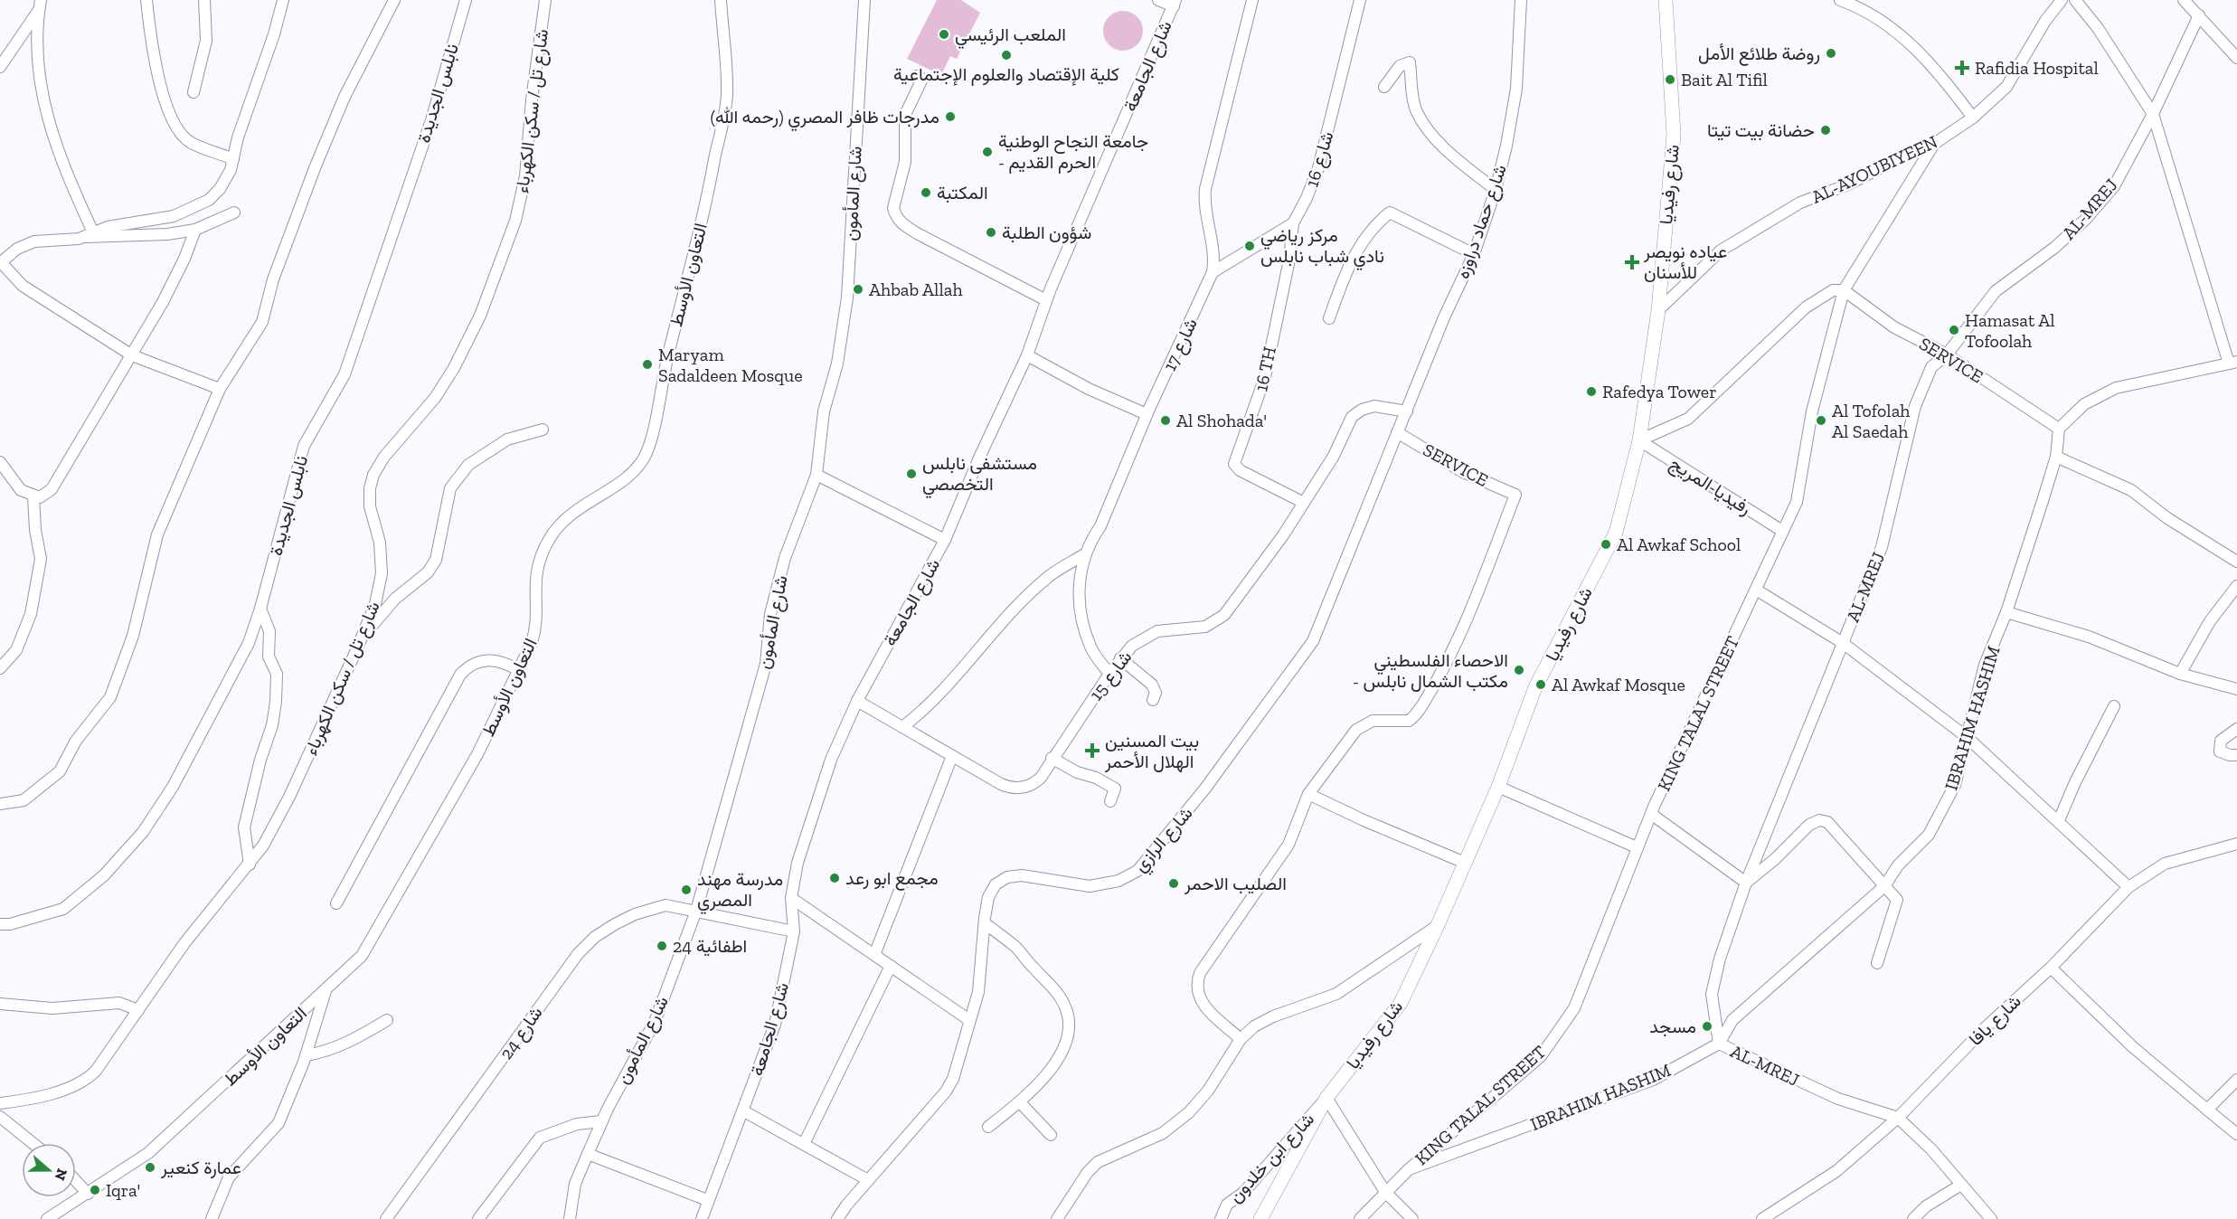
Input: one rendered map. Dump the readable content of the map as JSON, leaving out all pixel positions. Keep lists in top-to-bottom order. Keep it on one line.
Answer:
{"streets":{"main road":["شارع رفيديا"],"street":["شارع الجامعة","نابلس الجديدة","شارع تل / سكن الكهرباء","شارع 16","AL-AYOUBIYEEN","شارع المأمون","AL-MREJ","شارع حماد دراوزه","التعاون الأوسط","شارع 17","SERVICE","16 TH","رفيديا-المريج","شارع 15","KING TALAL STREET","IBRAHIM HASHIM","شارع الرازي","شارع يافا","شارع 24","شارع ابن خلدون"]},"crossings":[["شارع الجامعة","شارع 15"],["شارع الجامعة","شارع 24"],["شارع 16","16 TH"],["AL-AYOUBIYEEN","شارع رفيديا"],["AL-AYOUBIYEEN","KING TALAL STREET"],["شارع رفيديا","رفيديا-المريج"],["شارع رفيديا","شارع ابن خلدون"],["شارع المأمون","شارع 24"],["AL-MREJ","SERVICE"],["AL-MREJ","IBRAHIM HASHIM"],["AL-MREJ","شارع يافا"],["شارع حماد دراوزه","SERVICE"],["شارع حماد دراوزه","شارع 15"],["شارع حماد دراوزه","شارع الرازي"],["شارع 17","شارع 15"],["SERVICE","KING TALAL STREET"],["SERVICE","IBRAHIM HASHIM"],["SERVICE","شارع الرازي"],["16 TH","شارع 15"],["رفيديا-المريج","KING TALAL STREET"],["KING TALAL STREET","IBRAHIM HASHIM"]],"places":{"other":["الملعب الرئيسي","روضة طلائع الأمل","كلية الإقتصاد والعلوم الإجتماعية","Bait Al Tifil","مدرجات ظافر المصري (رحمه الله)","حضانة بيت تيتا","جامعة النجاح الوطنية - الحرم القديم","المكتبة","شؤون الطلبة","مركز رياضي نادي شباب نابلس","Ahbab Allah","Hamasat Al Tofoolah","Maryam Sadaldeen Mosque","Rafedya Tower","Al Shohada'","Al Tofolah Al Saedah","مستشفى نابلس التخصصي","Al Awkaf School","الاحصاء الفلسطيني - مكتب الشمال نابلس","Al Awkaf Mosque","مجمع ابو رعد","الصليب الاحمر","مدرسة مهند المصري","اطفائية 24","مسجد","عمارة كنعير","Iqra'"],"health":["Rafidia Hospital","عياده نويصر للأسنان","بيت المسنين الهلال الأحمر"]},"north":"right"}
